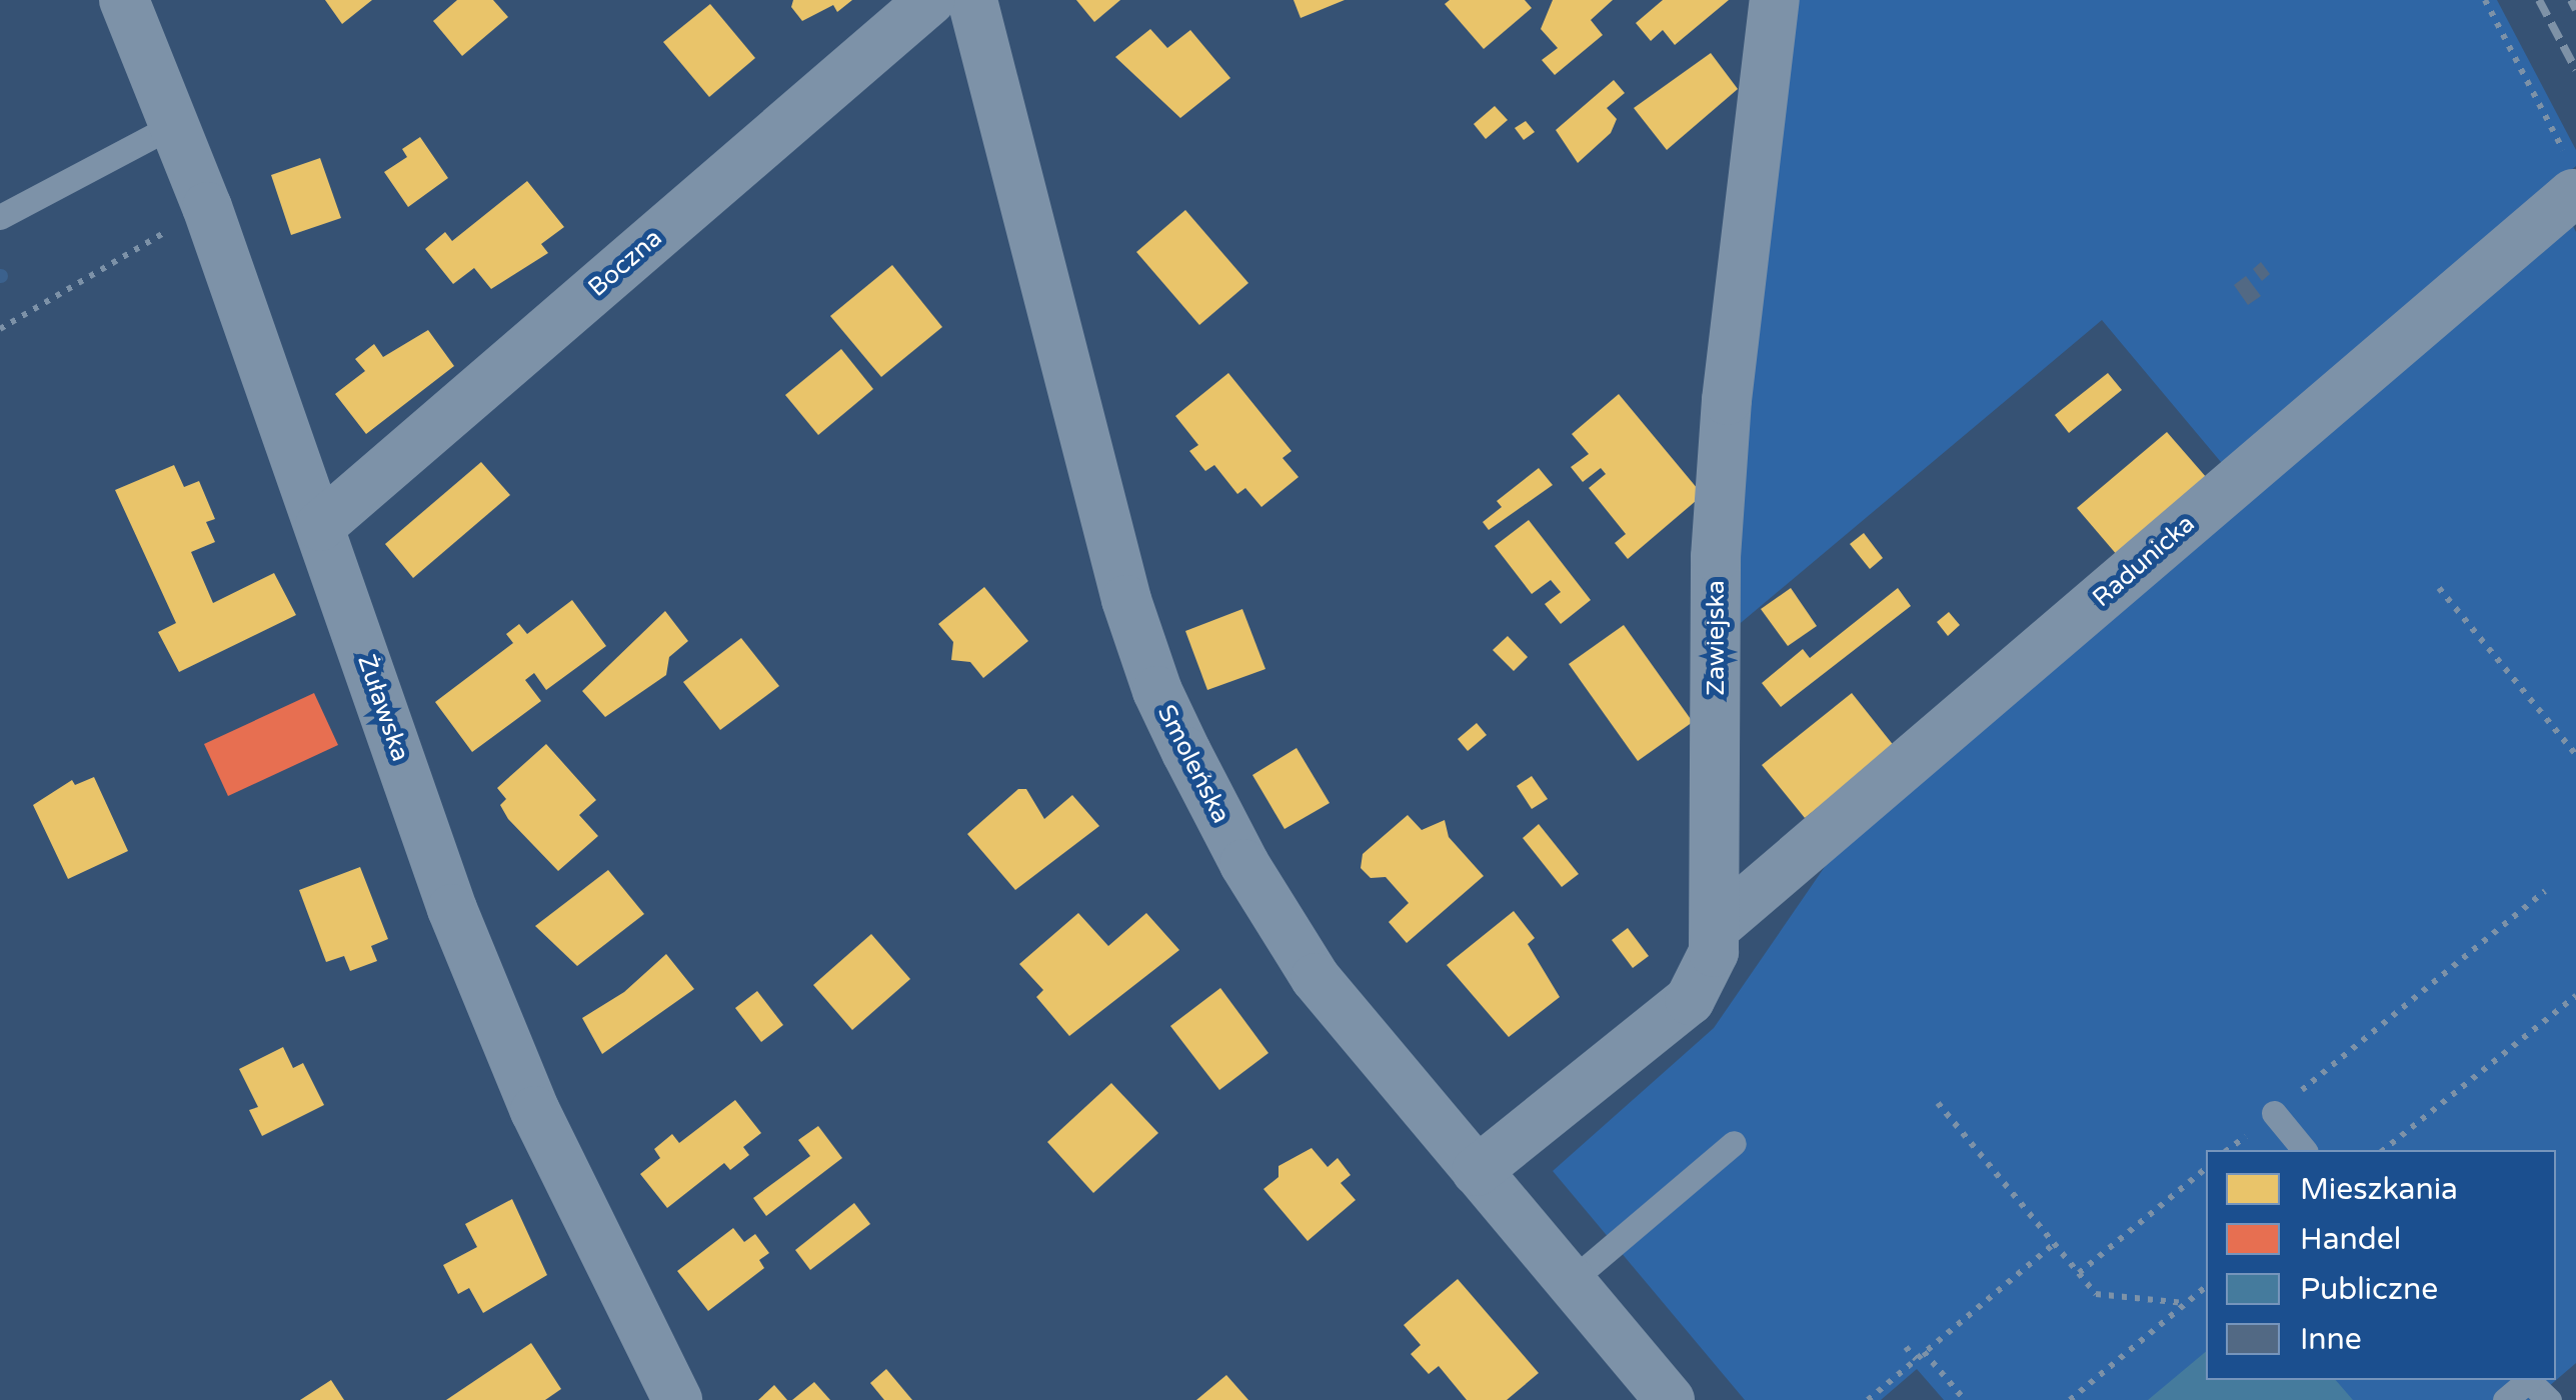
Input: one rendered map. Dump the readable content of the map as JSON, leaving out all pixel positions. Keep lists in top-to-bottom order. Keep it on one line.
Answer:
{"streets":{"street":["Boczna","Radunicka","Zawiejska","Żuławska","Smoleńska"]},"crossings":[["Boczna","Żuławska"],["Radunicka","Zawiejska"],["Zawiejska","Smoleńska"]],"legend":["Mieszkania","Handel","Publiczne","Inne"]}
